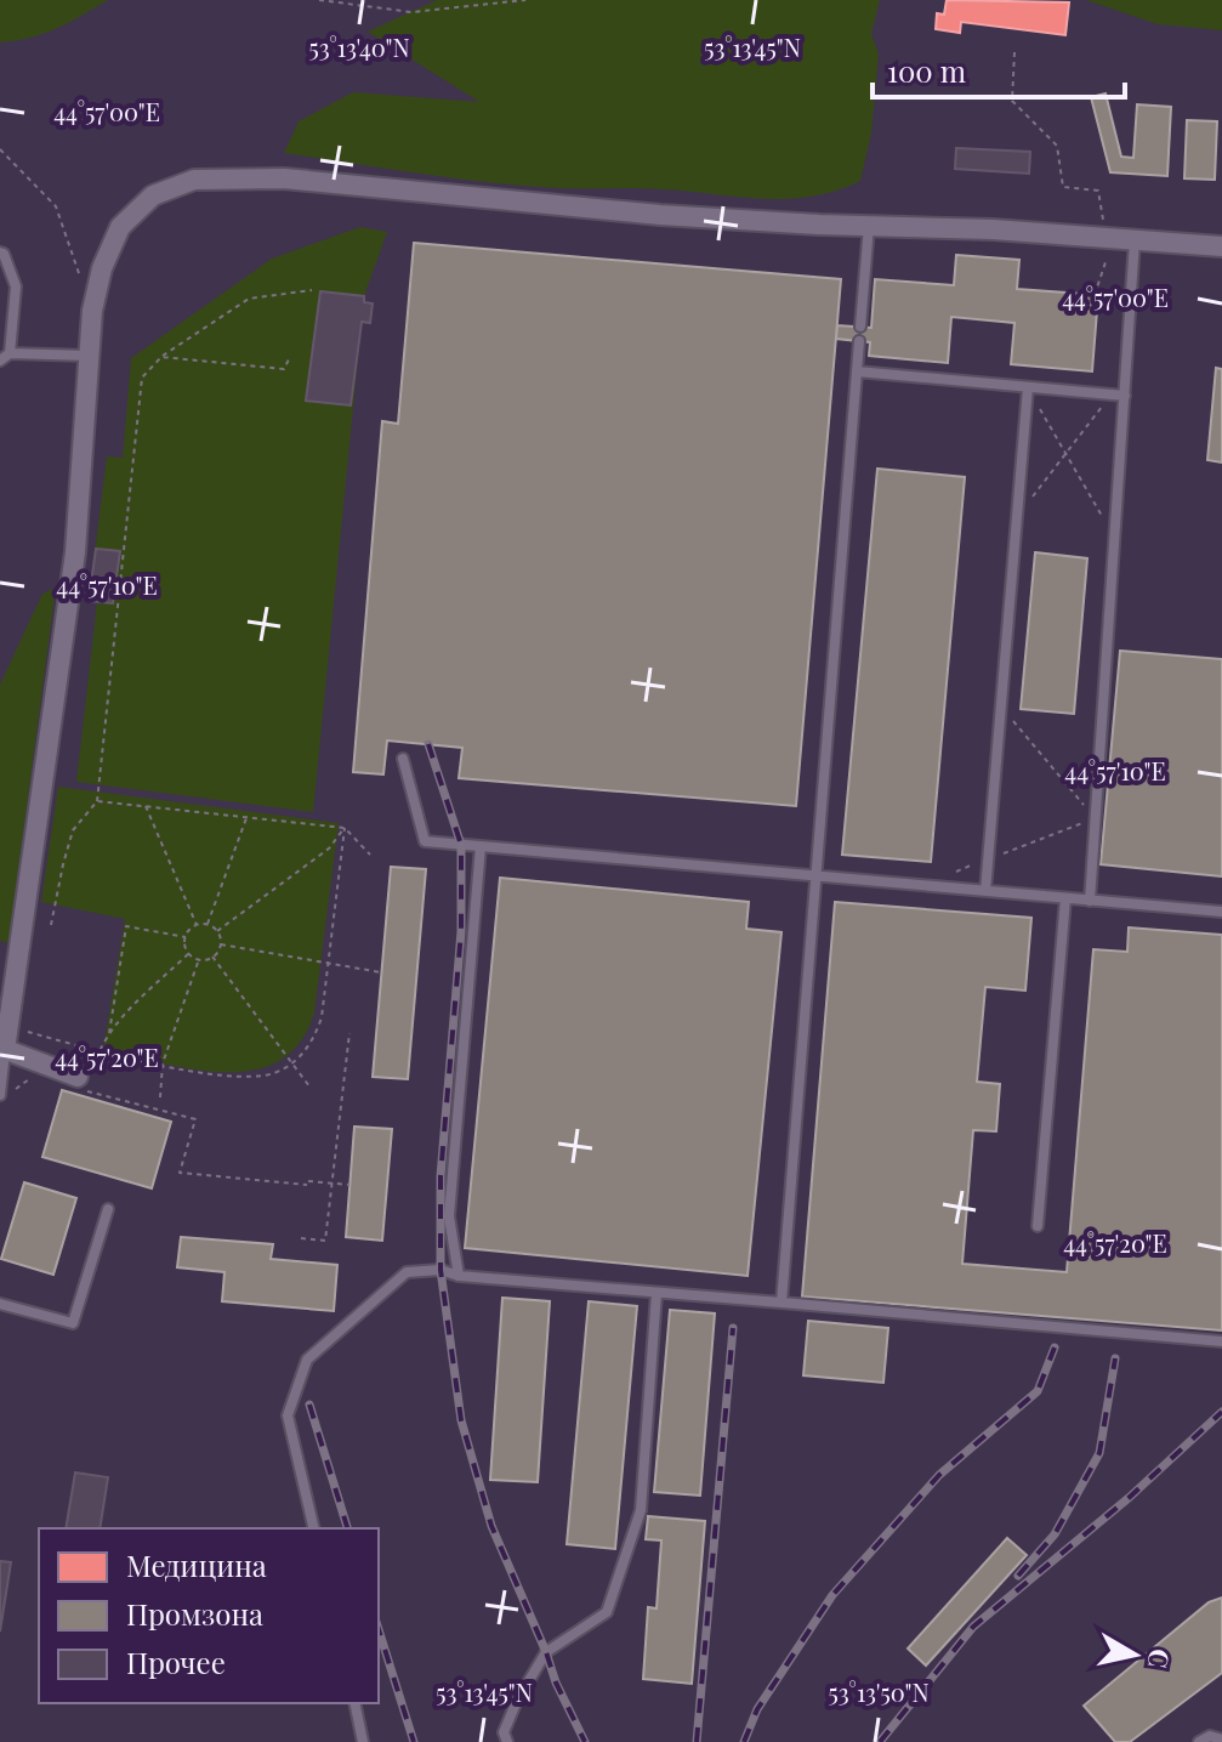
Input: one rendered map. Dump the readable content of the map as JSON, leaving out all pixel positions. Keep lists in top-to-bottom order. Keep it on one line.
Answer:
{"legend":["Медицина","Промзона","Прочее"],"scale_bar":"100 m","north":"right","coordinates":["53°13'40\"N","53°13'45\"N","44°57'00\"E","44°57'10\"E","44°57'20\"E","53°13'50\"N"]}
